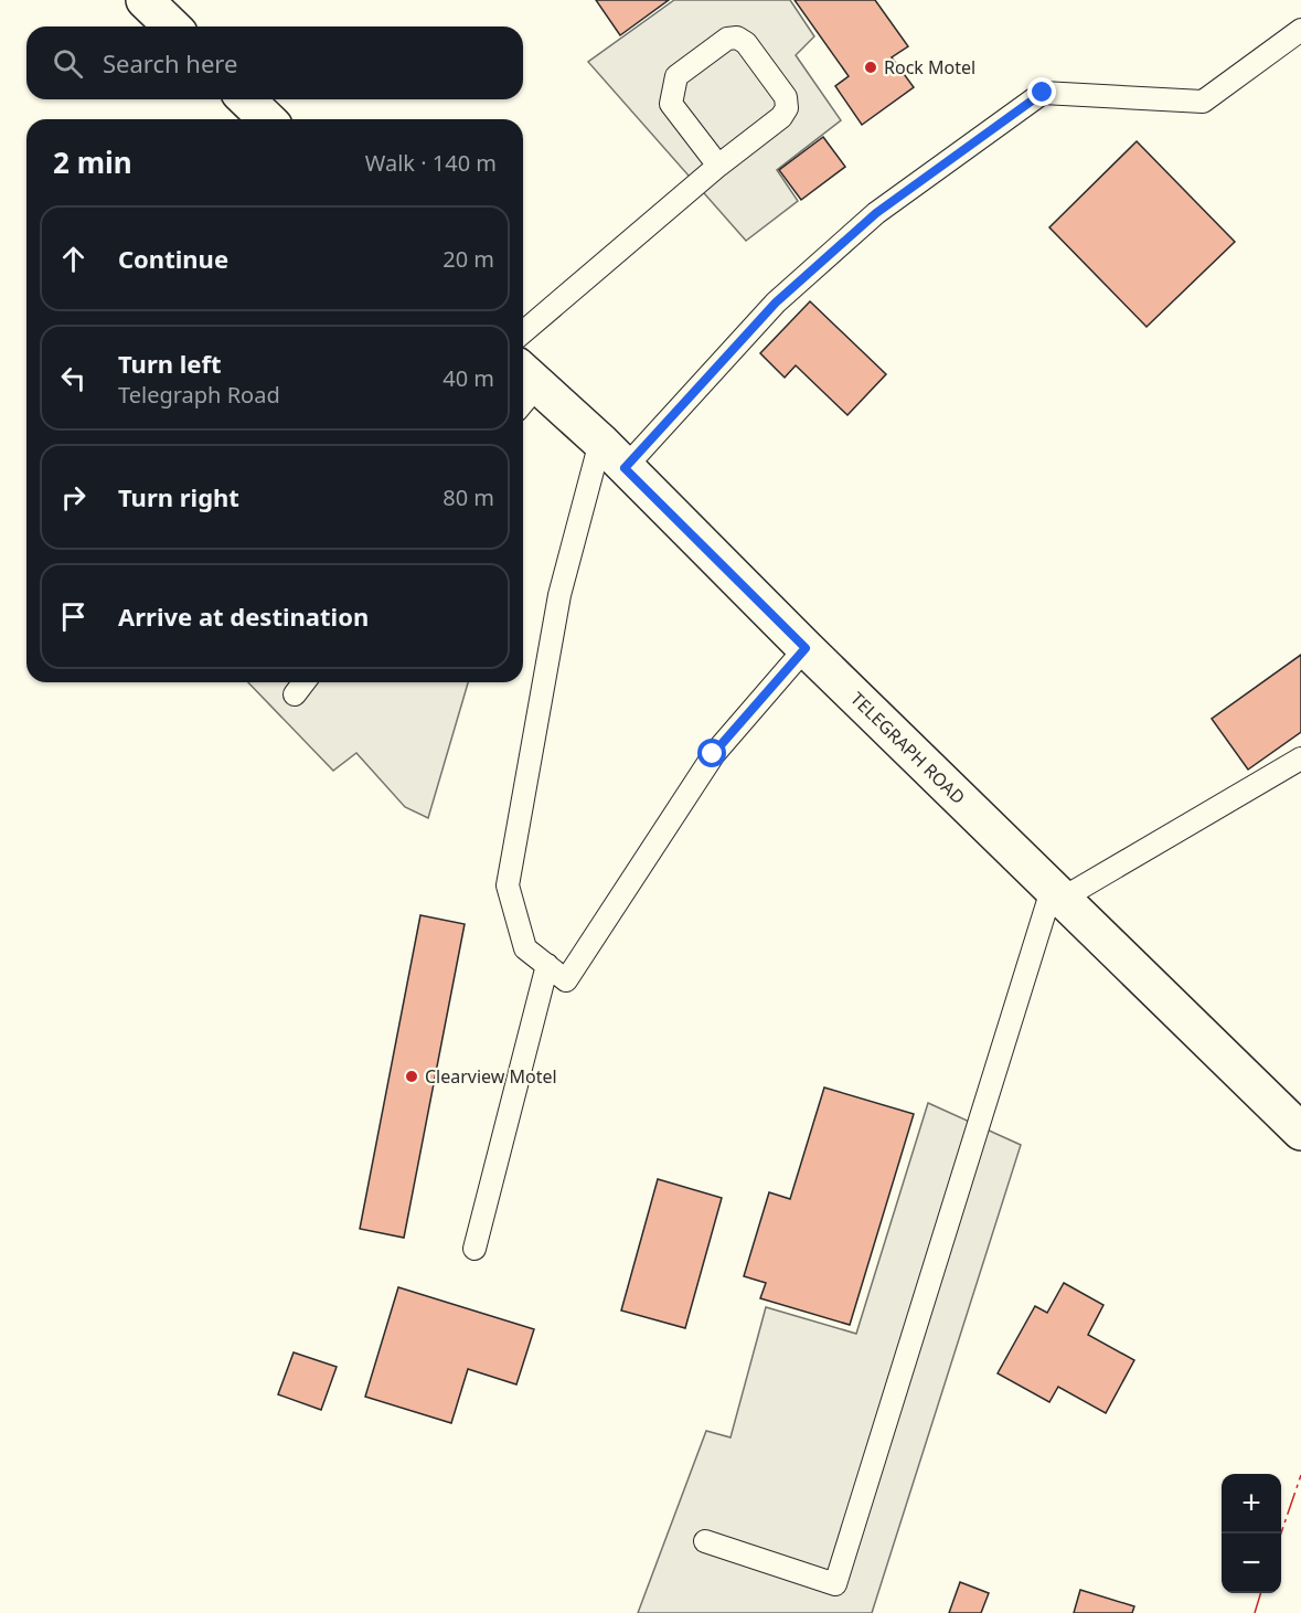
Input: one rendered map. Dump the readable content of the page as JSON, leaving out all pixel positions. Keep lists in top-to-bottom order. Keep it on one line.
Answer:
{"streets":{"main road":["TELEGRAPH ROAD"]},"places":["Rock Motel","Clearview Motel"],"page":{"search":"Search here","heading":["2 min","Walk · 140 m"],"list":[["Continue","20 m"],["Turn left","Telegraph Road","40 m"],["Turn right","80 m"],"Arrive at destination"],"map_buttons":["+","−"]}}
